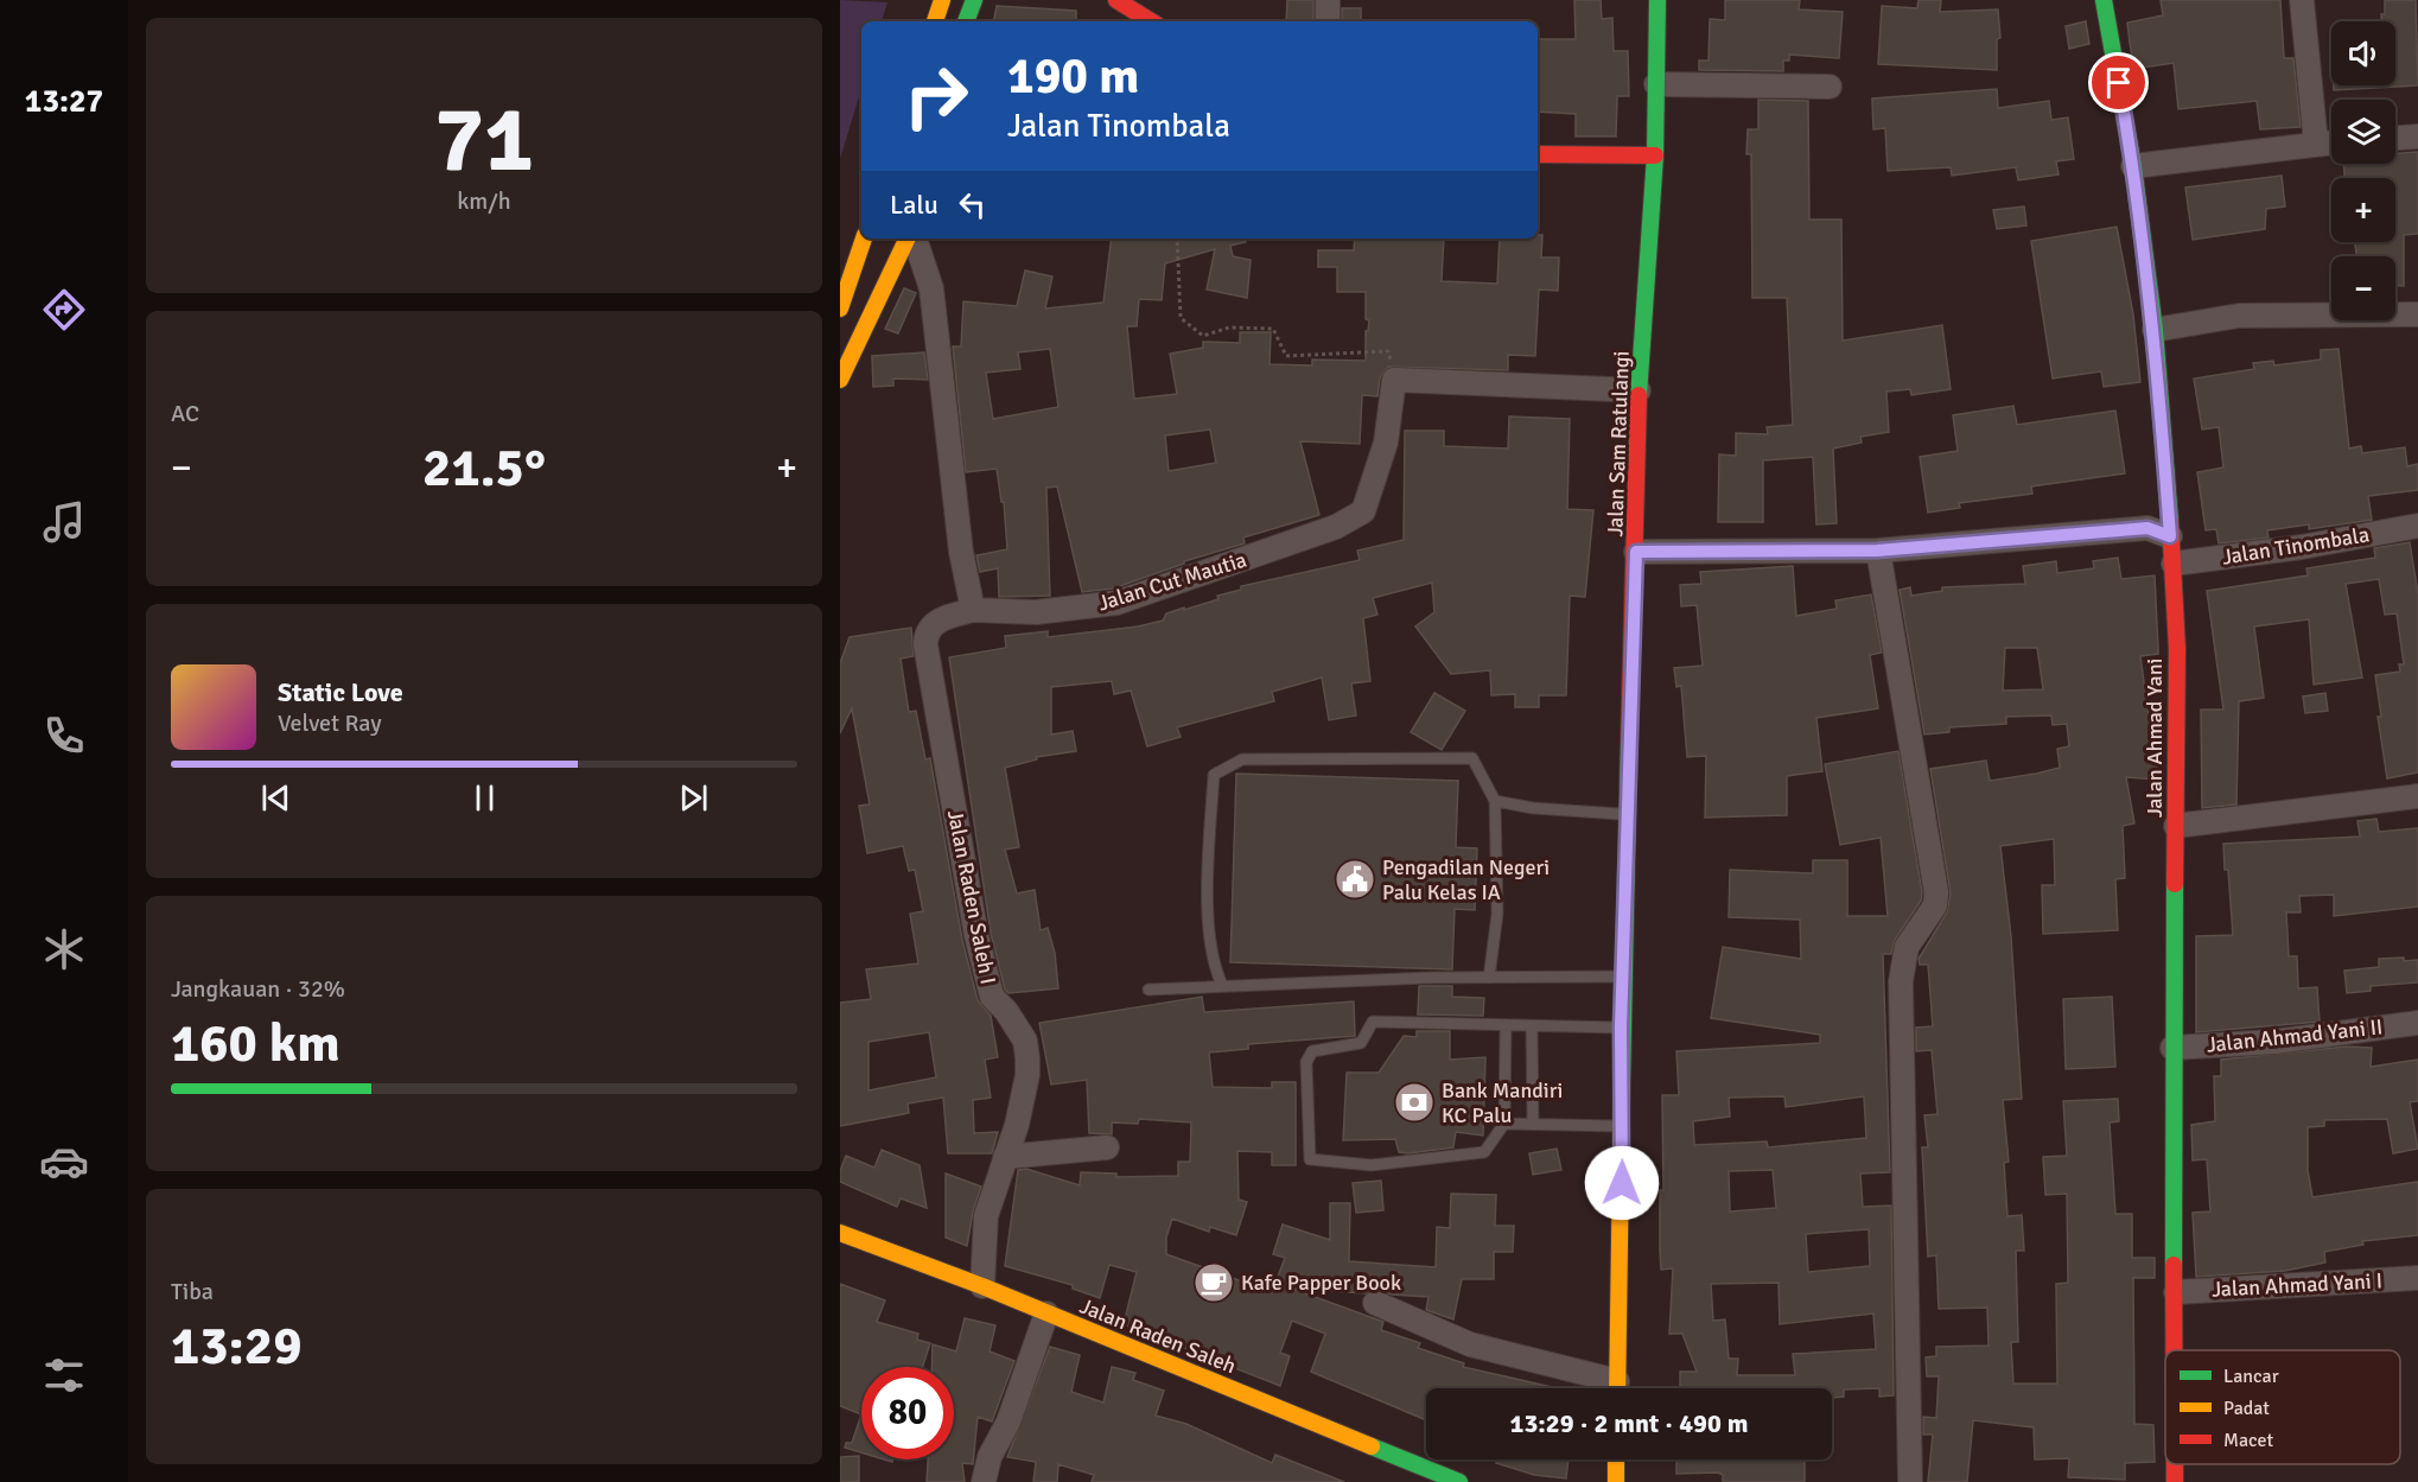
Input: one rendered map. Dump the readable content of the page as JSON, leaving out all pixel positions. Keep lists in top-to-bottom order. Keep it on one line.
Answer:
{"streets":{"main road":["Jalan Sam Ratulangi","Jalan Ahmad Yani","Jalan Raden Saleh"],"street":["Jalan Tinombala","Jalan Cut Mautia","Jalan Raden Saleh I","Jalan Ahmad Yani II","Jalan Ahmad Yani I"]},"crossings":[["Jalan Tinombala","Jalan Ahmad Yani"],["Jalan Cut Mautia","Jalan Raden Saleh I"],["Jalan Ahmad Yani","Jalan Ahmad Yani II"],["Jalan Ahmad Yani","Jalan Ahmad Yani I"],["Jalan Raden Saleh I","Jalan Raden Saleh"]],"places":{"public building":["Pengadilan Negeri Palu Kelas IA"],"bank":["Bank Mandiri KC Palu"],"cafe":["Kafe Papper Book"]},"legend":["Lancar","Padat","Macet"],"page":{"tabs":"13:27","tile":[["71","km/h"],"AC",["Jangkauan · 32%","160 km"],["Tiba","13:29"]],"map_buttons":["+","−"],"turn":["190 m","Jalan Tinombala"],"then":"Lalu","heat":["−","21.5°","+"],"song":["Static Love","Velvet Ray"],"limit":"80","trip":"13:29 · 2 mnt · 490 m"}}
